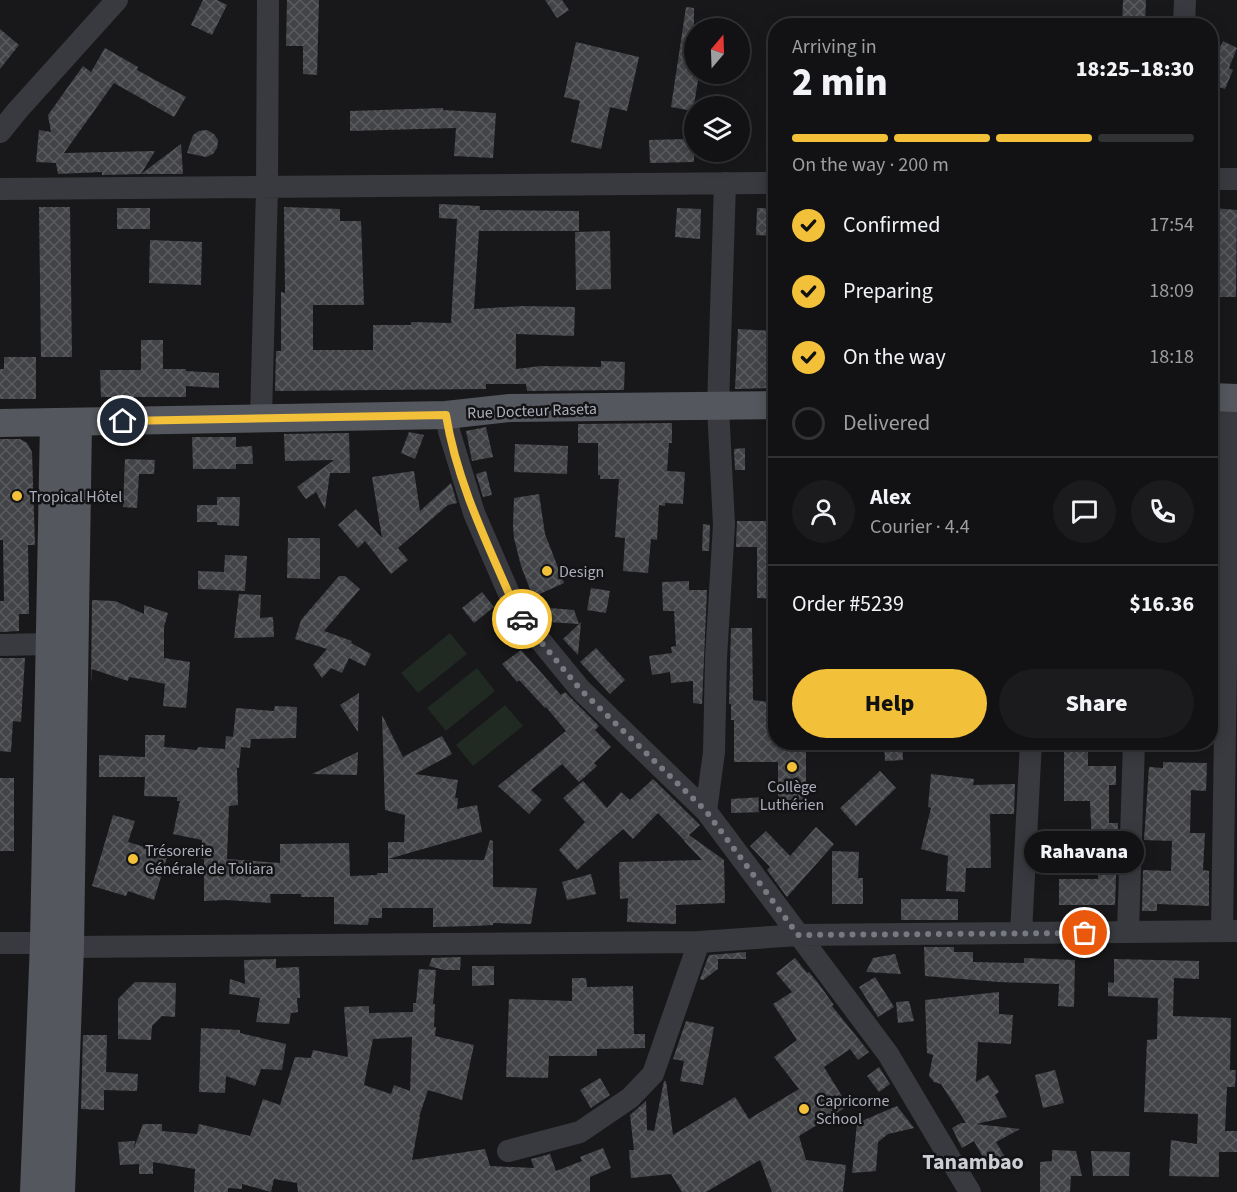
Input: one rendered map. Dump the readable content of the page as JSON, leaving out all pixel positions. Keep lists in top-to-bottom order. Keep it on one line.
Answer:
{"streets":{"main road":["Rue Docteur Raseta"]},"districts":["Tanambao"],"places":["Tropical Hôtel","Design","Collège Luthérien","Trésorerie Générale de Toliara","Rahavana","Capricorne School"],"north":"top","page":{"heading":["2 min","Arriving in","18:25–18:30"],"panel":["Alex","Courier · 4.4","Order #5239","$16.36"],"bar":"On the way · 200 m","list":[["Confirmed","17:54"],["Preparing","18:09"],["On the way","18:18"],"Delivered"],"buttons":["Help","Share"],"bubble":"Rahavana"}}
